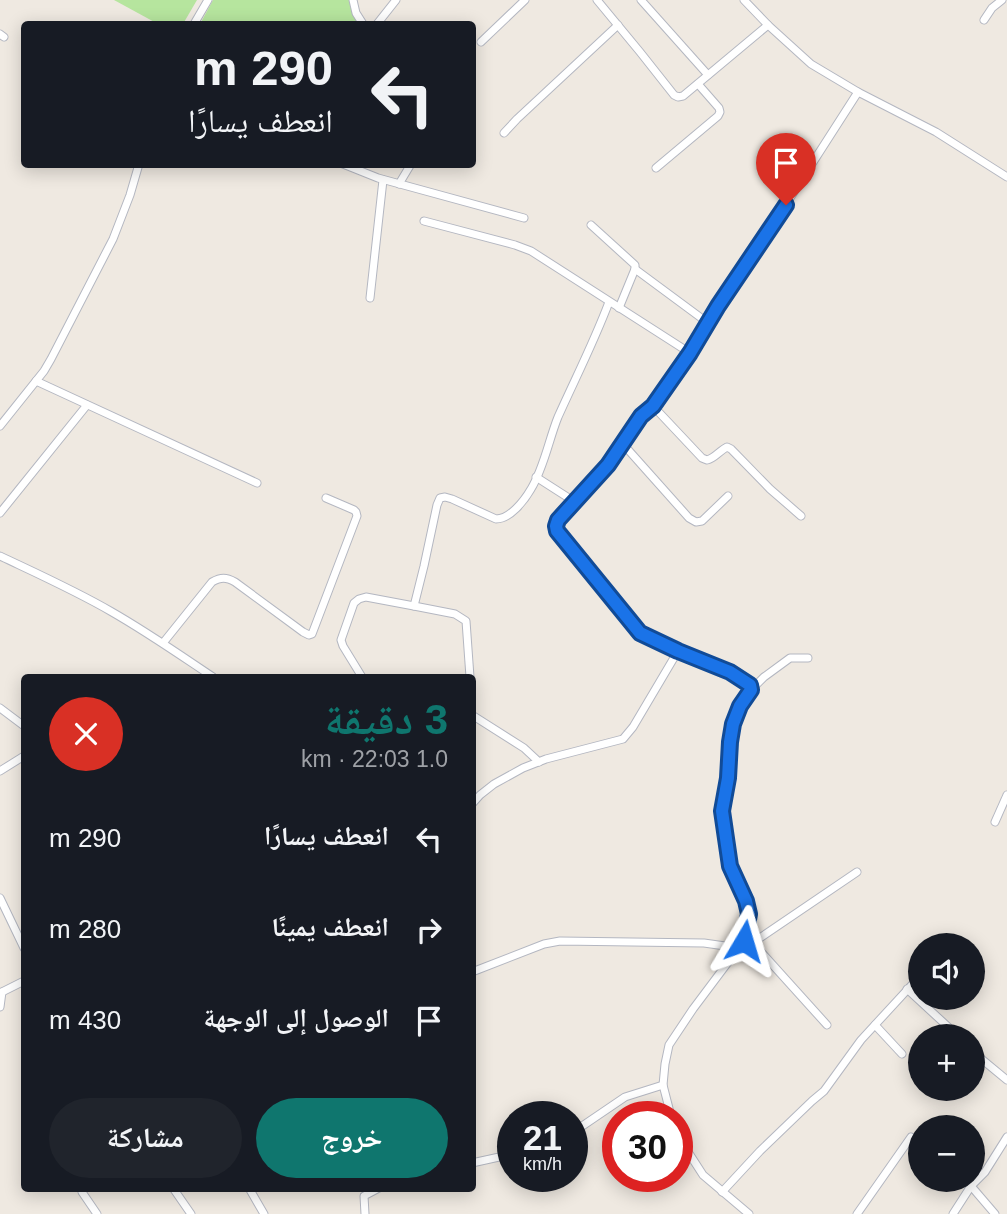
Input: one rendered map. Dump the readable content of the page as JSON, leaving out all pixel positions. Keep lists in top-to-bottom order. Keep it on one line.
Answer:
{"page":{"turn":["290 m","انعطف يسارًا"],"heading":["3 دقيقة","1.0 km · 22:03"],"list":[{"name":"انعطف يسارًا","value":"290 m"},{"name":"انعطف يمينًا","value":"280 m"},{"name":"الوصول إلى الوجهة","value":"430 m"}],"map_buttons":["+","−"],"buttons":["خروج","مشاركة"],"speed":"21 km/h","limit":"30"}}
